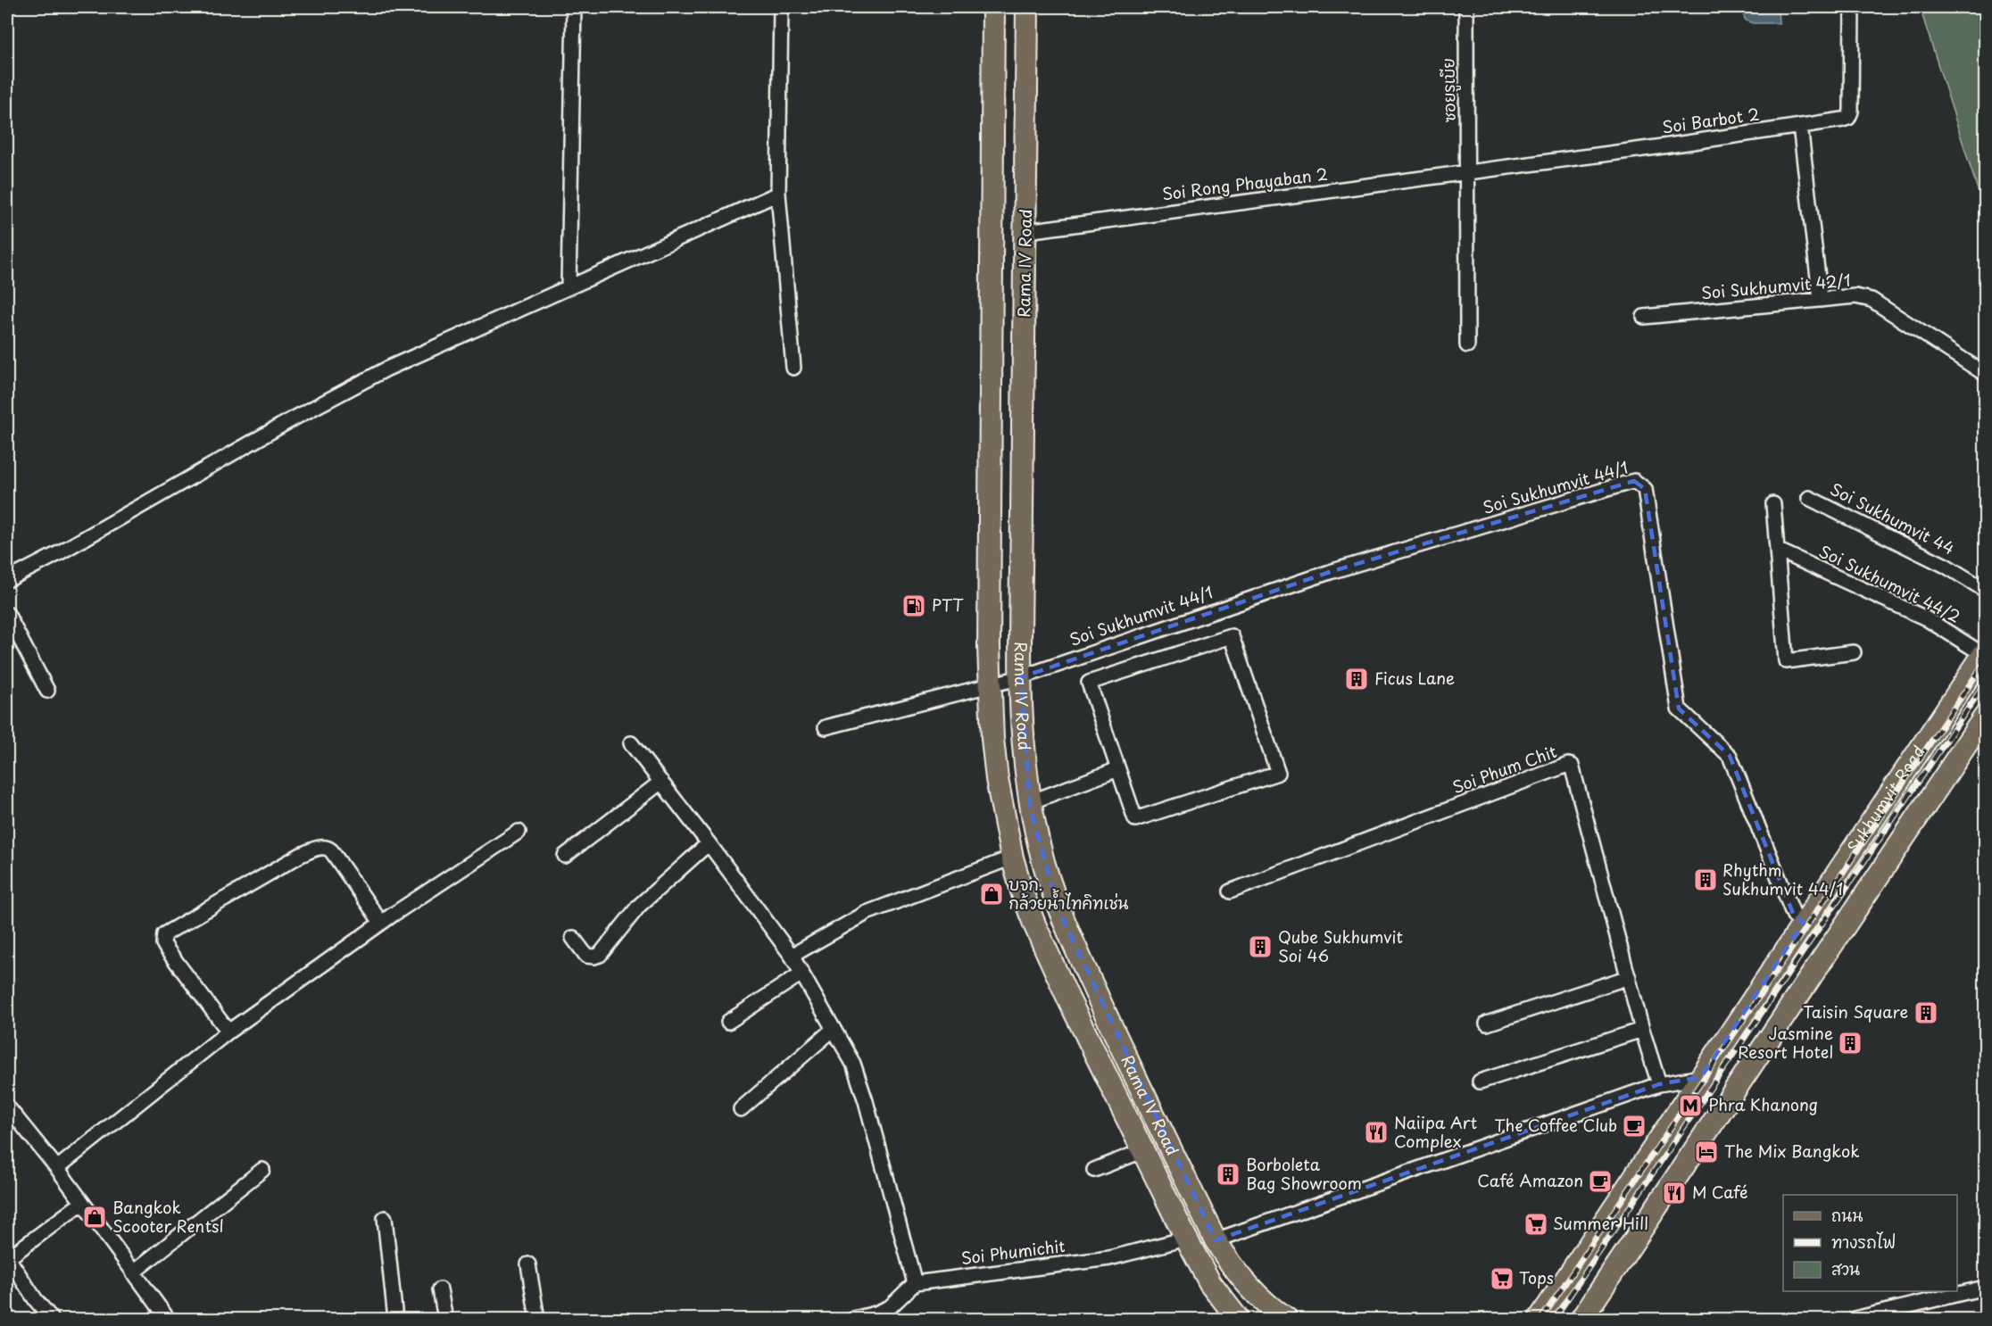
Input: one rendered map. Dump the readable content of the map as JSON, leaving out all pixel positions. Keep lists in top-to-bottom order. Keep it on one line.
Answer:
{"streets":{"main road":["Rama IV Road","Sukhumvit Road"],"street":["ซอยรูเบีย","Soi Barbot 2","Soi Rong Phayaban 2","Soi Sukhumvit 42/1","Soi Sukhumvit 44/1","Soi Sukhumvit 44","Soi Sukhumvit 44/2","Soi Phum Chit","Soi Phumichit"]},"crossings":[["ซอยรูเบีย","Soi Barbot 2"],["ซอยรูเบีย","Soi Rong Phayaban 2"],["Soi Barbot 2","Soi Rong Phayaban 2"],["Soi Rong Phayaban 2","Rama IV Road"],["Rama IV Road","Soi Sukhumvit 44/1"],["Rama IV Road","Soi Phumichit"],["Soi Sukhumvit 44/1","Sukhumvit Road"],["Soi Sukhumvit 44/2","Sukhumvit Road"]],"places":{"fuel station":["PTT"],"building":["Ficus Lane","Rhythm Sukhumvit 44/1","Qube Sukhumvit Soi 46","Taisin Square","Jasmine Resort Hotel","Borboleta Bag Showroom"],"shop":["บจก. กล้วยน้ำไทคิทเช่น","Bangkok Scooter Rentsl"],"metro station":["Phra Khanong"],"cafe":["The Coffee Club","Café Amazon"],"restaurant":["Naiipa Art Complex","M Café"],"hotel":["The Mix Bangkok"],"supermarket":["Summer Hill","Tops"]},"legend":["ถนน","ทางรถไฟ","สวน"]}
